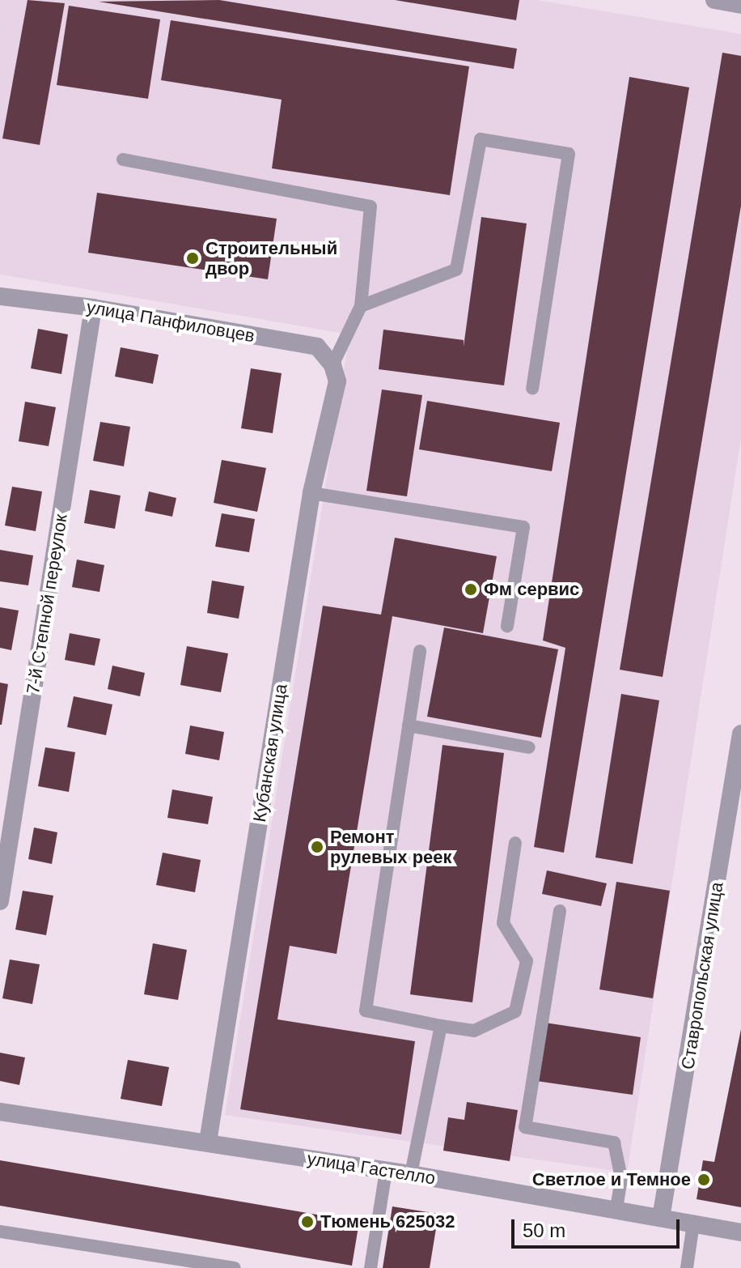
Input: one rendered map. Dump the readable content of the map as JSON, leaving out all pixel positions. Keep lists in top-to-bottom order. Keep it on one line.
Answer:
{"streets":{"street":["улица Панфиловцев","7-й Степной переулок","Кубанская улица","Ставропольская улица","улица Гастелло"]},"crossings":[["улица Панфиловцев","7-й Степной переулок"],["улица Панфиловцев","Кубанская улица"],["Кубанская улица","улица Гастелло"],["Ставропольская улица","улица Гастелло"]],"places":["Строительный двор","Фм сервис","Ремонт рулевых реек","Светлое и Темное","Тюмень 625032"],"scale_bar":"50 m"}
